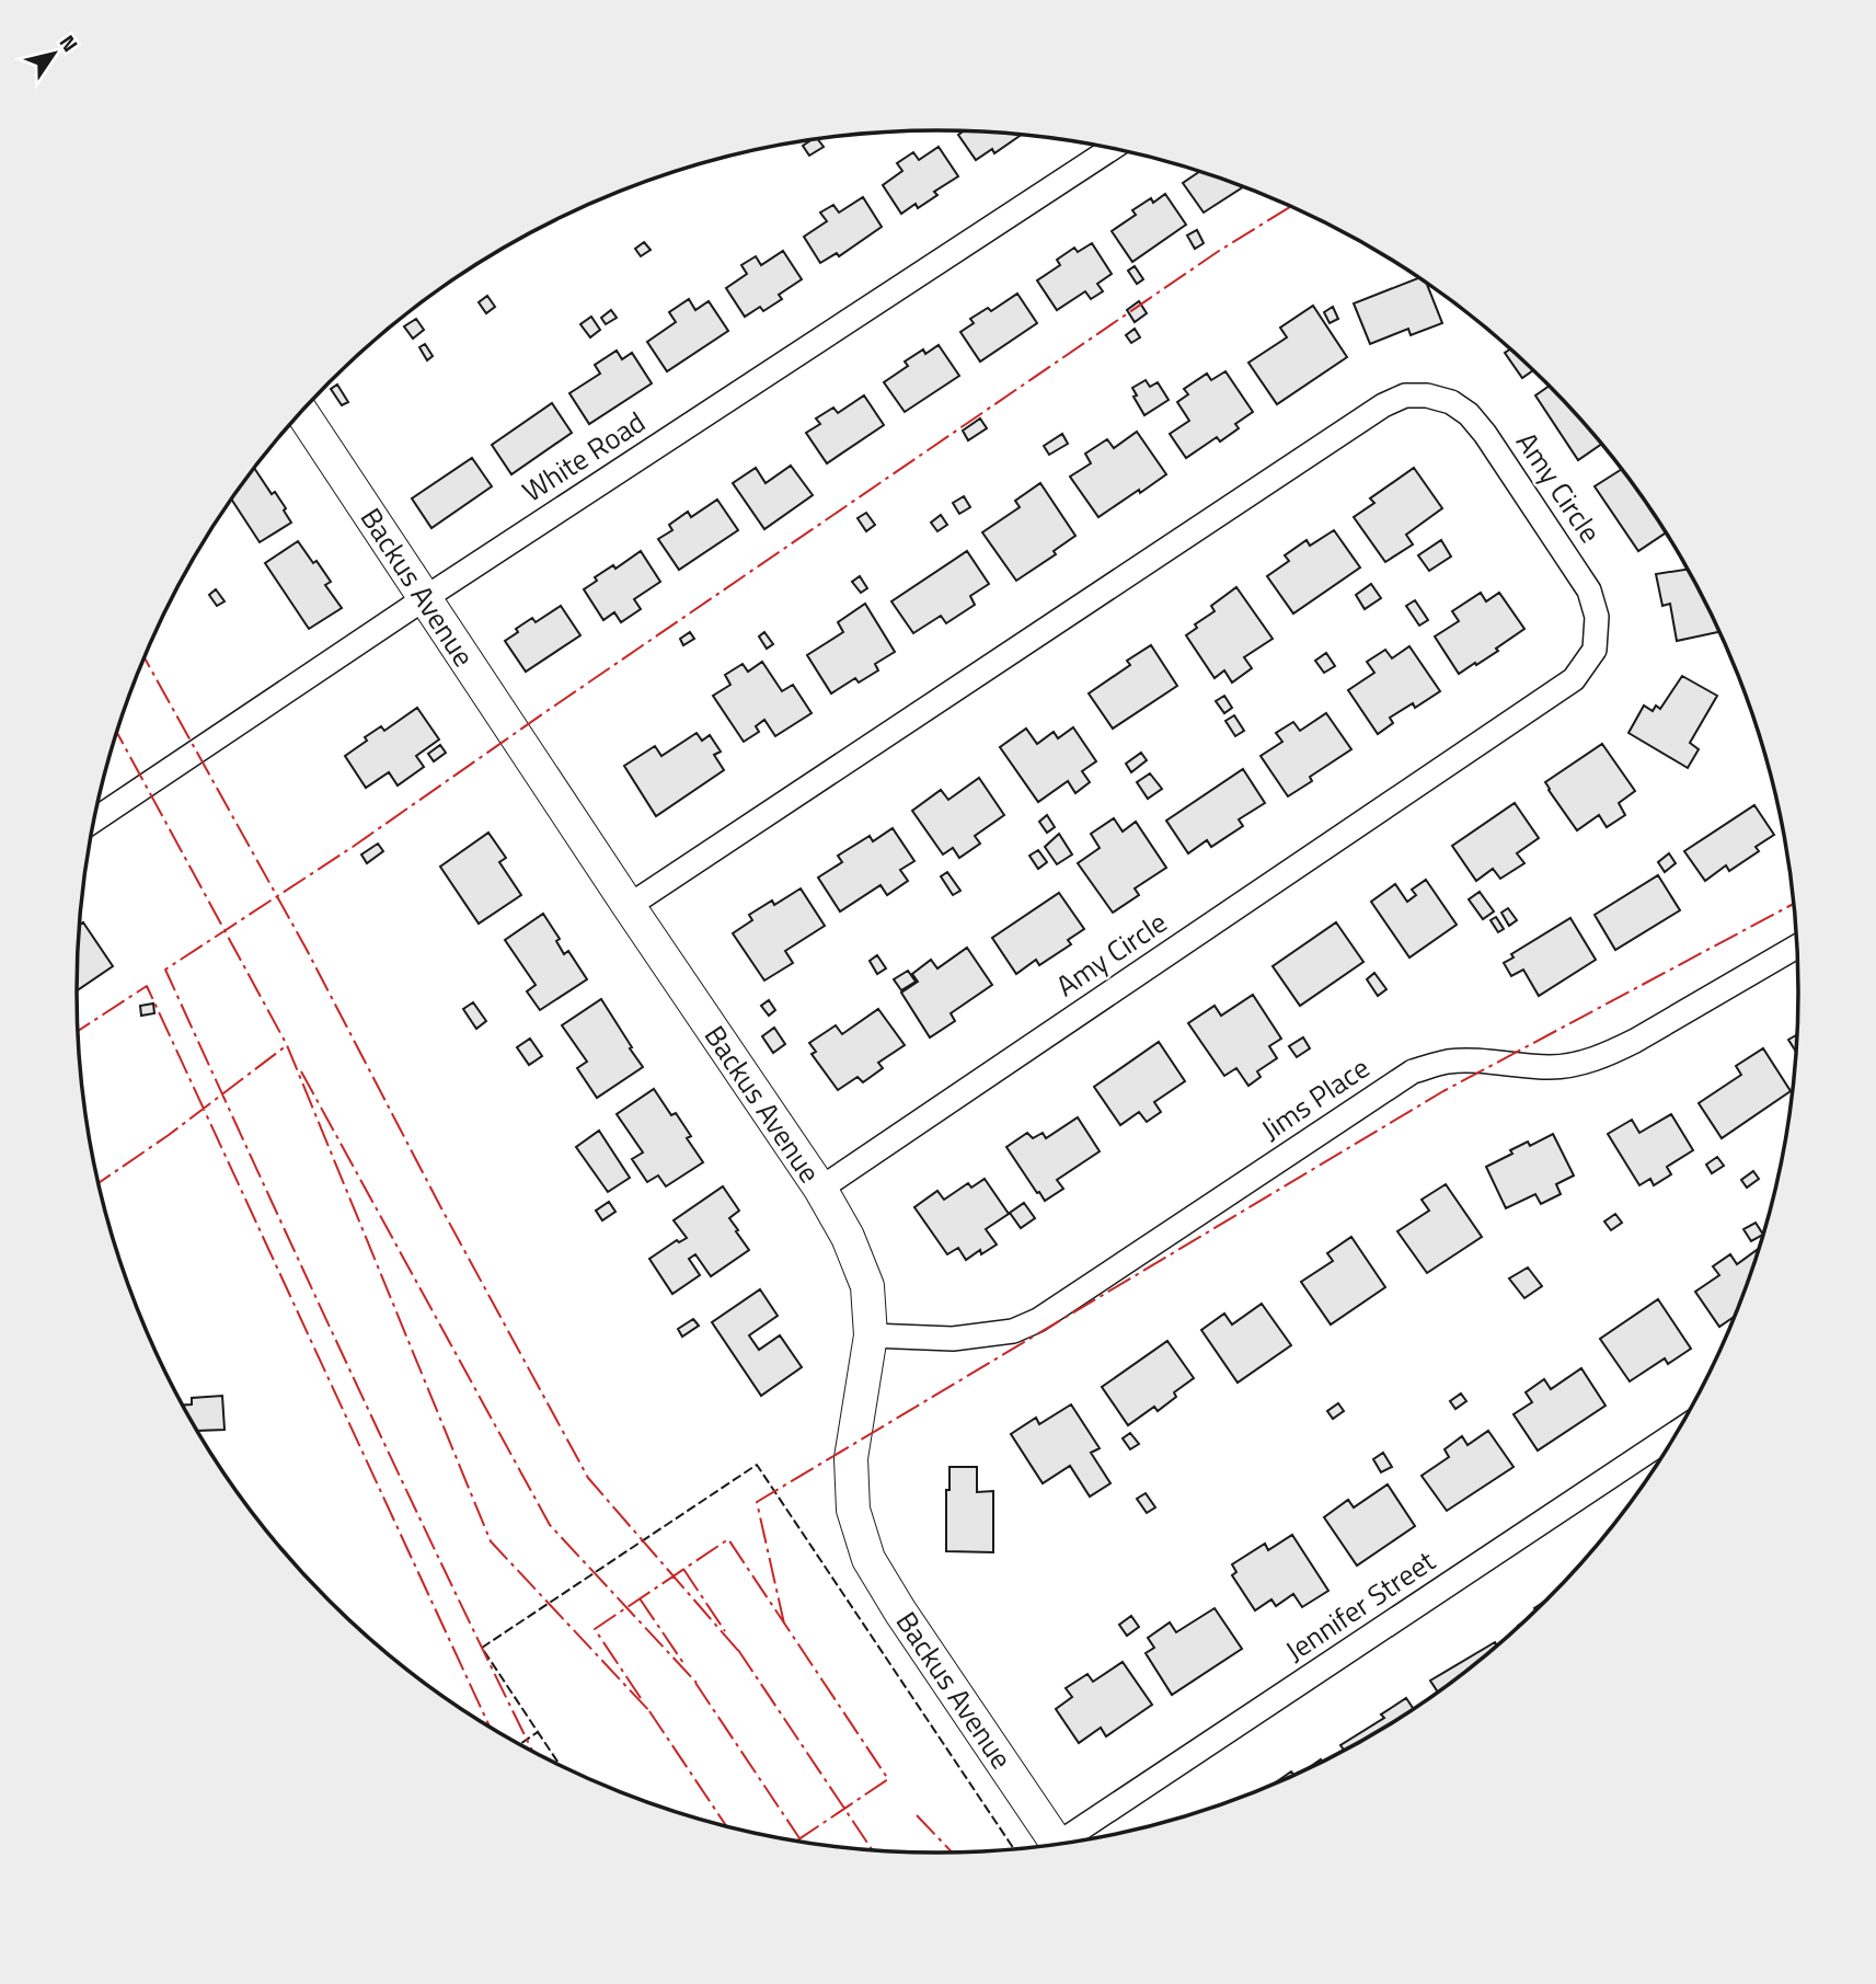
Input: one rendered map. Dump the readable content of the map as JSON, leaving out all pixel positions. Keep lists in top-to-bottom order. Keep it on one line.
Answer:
{"streets":{"street":["White Road","Amy Circle","Backus Avenue","Jims Place","Jennifer Street"]},"crossings":[["White Road","Backus Avenue"],["Amy Circle","Backus Avenue"],["Backus Avenue","Jims Place"]],"north":"top right"}
